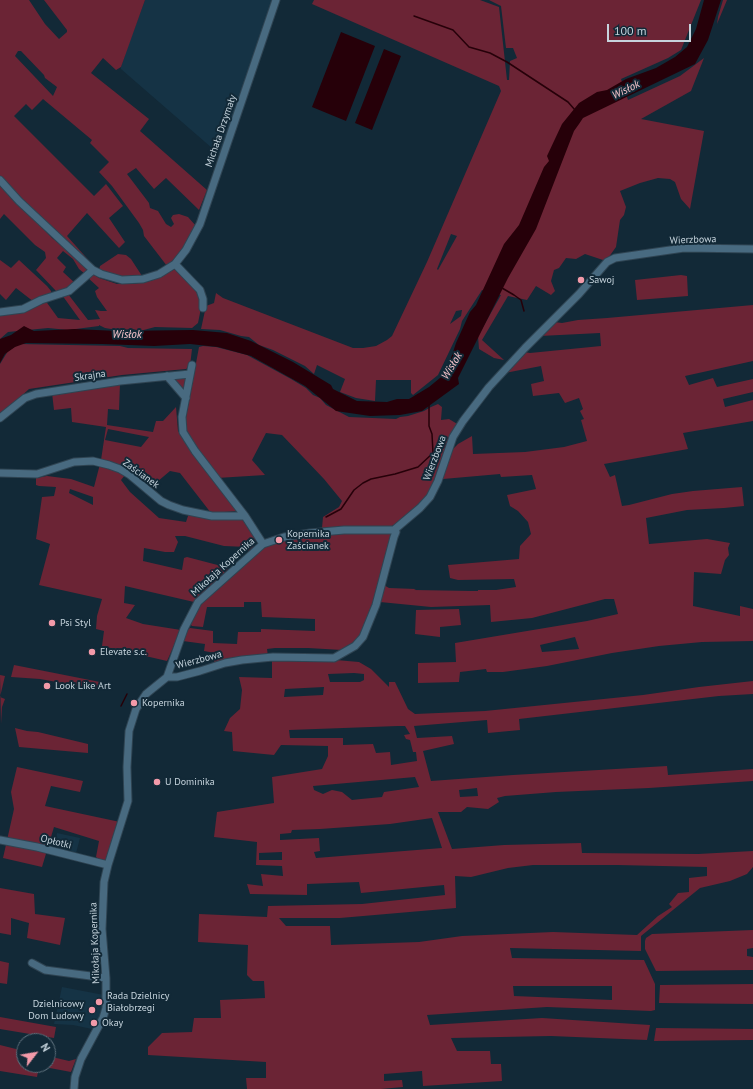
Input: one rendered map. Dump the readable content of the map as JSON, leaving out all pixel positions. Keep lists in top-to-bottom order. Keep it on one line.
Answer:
{"streets":{"street":["Michała Drzymały","Wierzbowa","Skrajna","Zaścianek","Mikołaja Kopernika","Opłotki"]},"crossings":[["Wierzbowa","Mikołaja Kopernika"],["Mikołaja Kopernika","Opłotki"]],"water":["Wisłok"],"places":["Sawoj","Kopernika Zaścianek","Psi Styl","Elevate s.c.","Look Like Art","Kopernika","U Dominika","Rada Dzielnicy Białobrzegi","Dzielnicowy Dom Ludowy","Okay"],"scale_bar":"100 m","north":"top right"}
